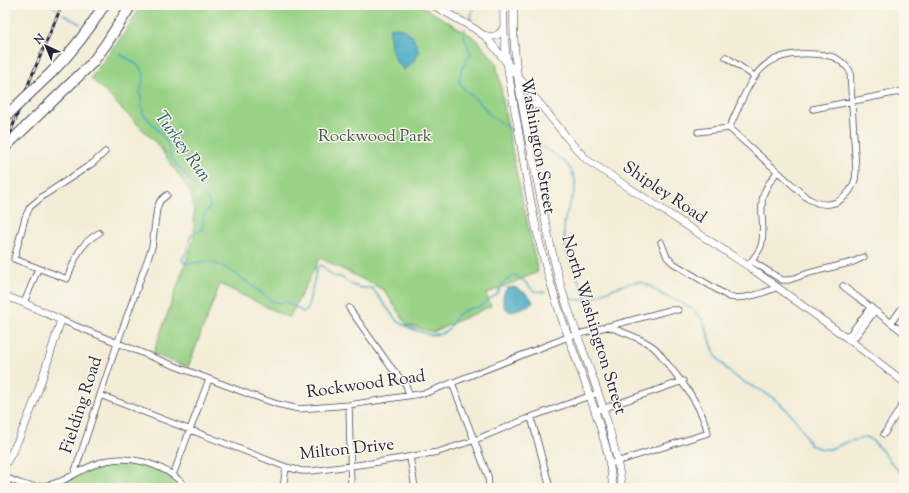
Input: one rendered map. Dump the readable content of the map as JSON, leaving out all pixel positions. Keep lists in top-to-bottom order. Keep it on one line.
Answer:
{"streets":{"main road":["Washington Street","Shipley Road","North Washington Street"],"street":["Rockwood Road","Fielding Road","Milton Drive"]},"crossings":[["Washington Street","Shipley Road"],["Washington Street","North Washington Street"],["Washington Street","Rockwood Road"],["Shipley Road","North Washington Street"],["North Washington Street","Rockwood Road"],["North Washington Street","Milton Drive"],["Rockwood Road","Fielding Road"],["Fielding Road","Milton Drive"]],"water":["Turkey Run"],"parks":["Rockwood Park"],"north":"top left"}
